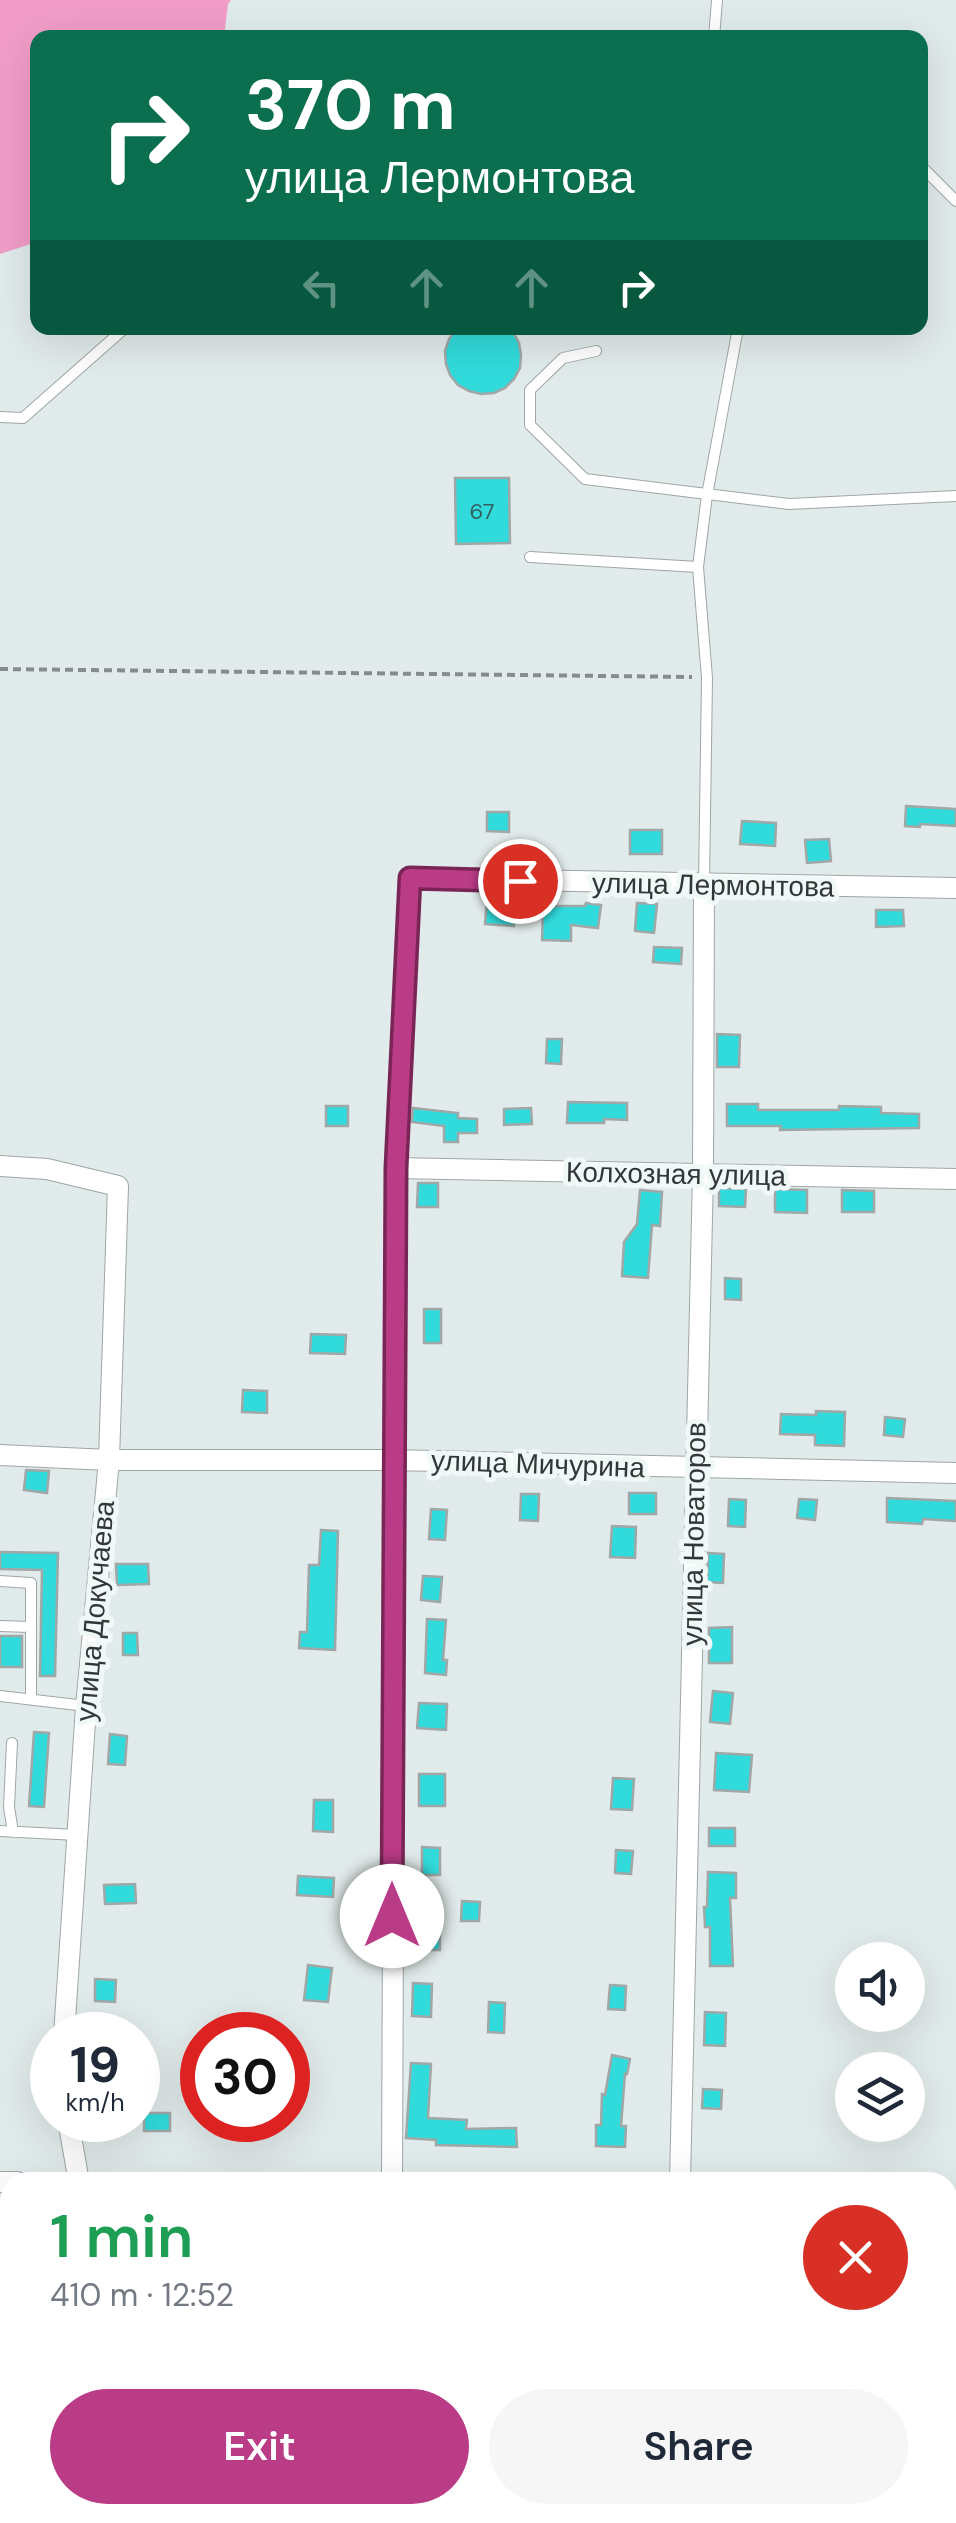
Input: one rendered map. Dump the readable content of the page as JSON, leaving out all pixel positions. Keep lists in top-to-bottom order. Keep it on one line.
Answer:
{"streets":{"street":["улица Лермонтова","Колхозная улица","улица Мичурина","улица Новаторов","улица Докучаева"]},"crossings":[["улица Лермонтова","Колхозная улица"],["улица Лермонтова","улица Новаторов"],["Колхозная улица","улица Новаторов"],["улица Мичурина","улица Новаторов"],["улица Мичурина","улица Докучаева"]],"house_numbers":["67"],"page":{"turn":["370 m","улица Лермонтова"],"speed":"19 km/h","limit":"30","heading":["1 min","410 m · 12:52"],"buttons":["Exit","Share"]}}
